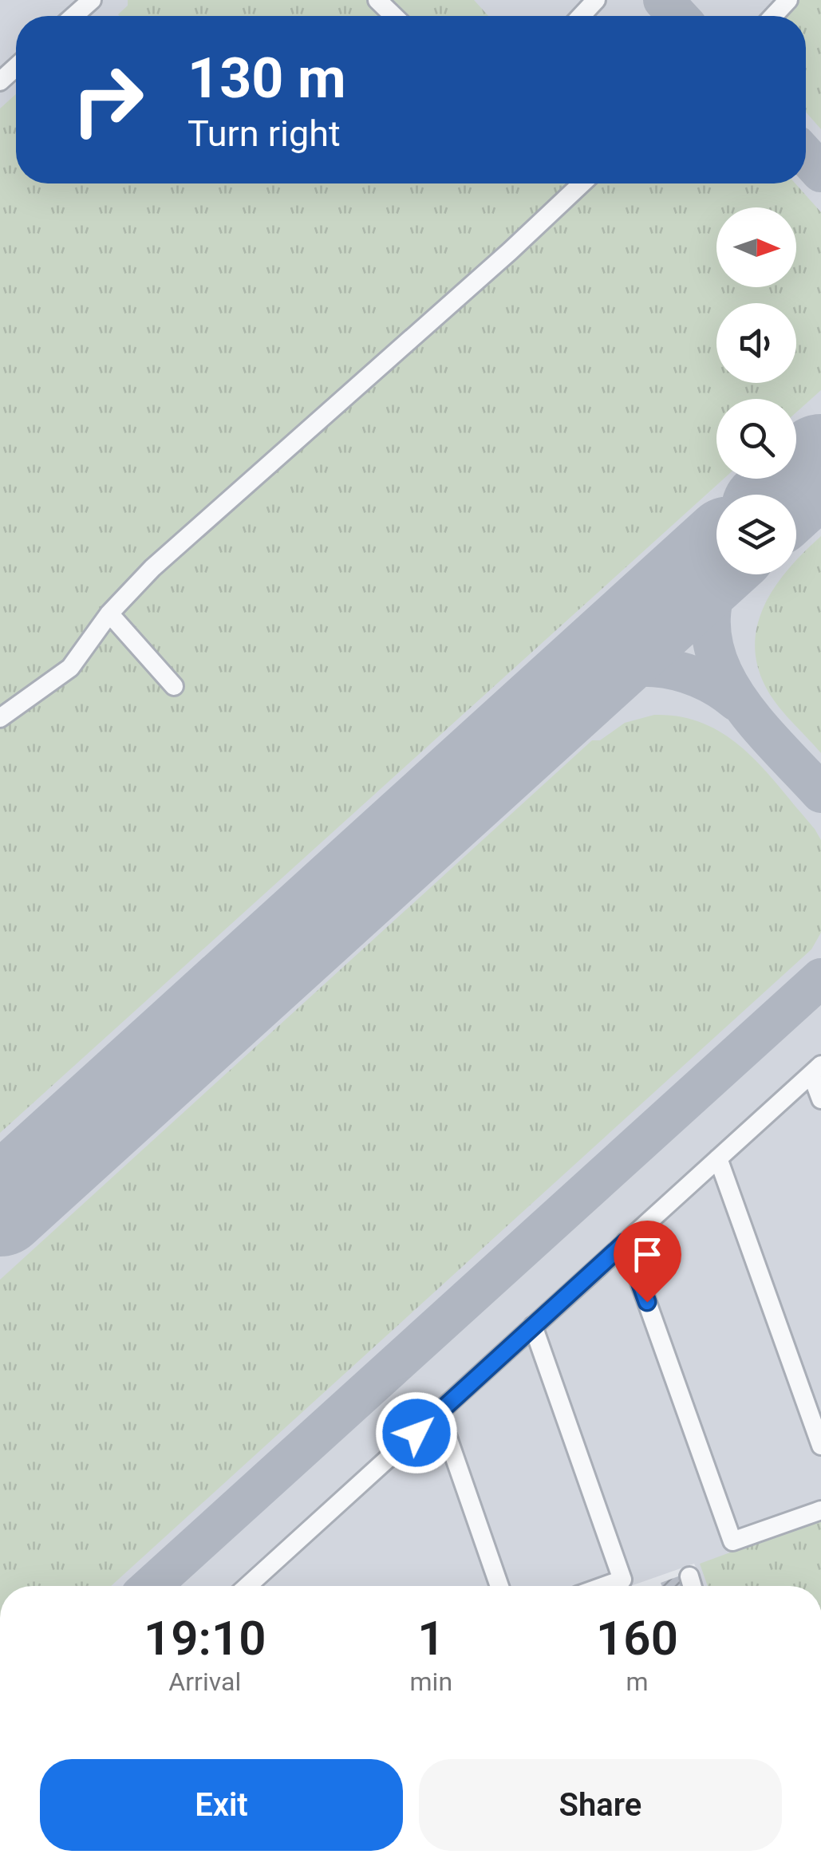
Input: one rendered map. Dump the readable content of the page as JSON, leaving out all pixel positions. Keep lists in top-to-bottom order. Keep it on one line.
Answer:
{"north":"right","page":{"turn":["130 m","Turn right"],"eta":["19:10","Arrival","1","min","160","m"],"buttons":["Exit","Share"]}}
